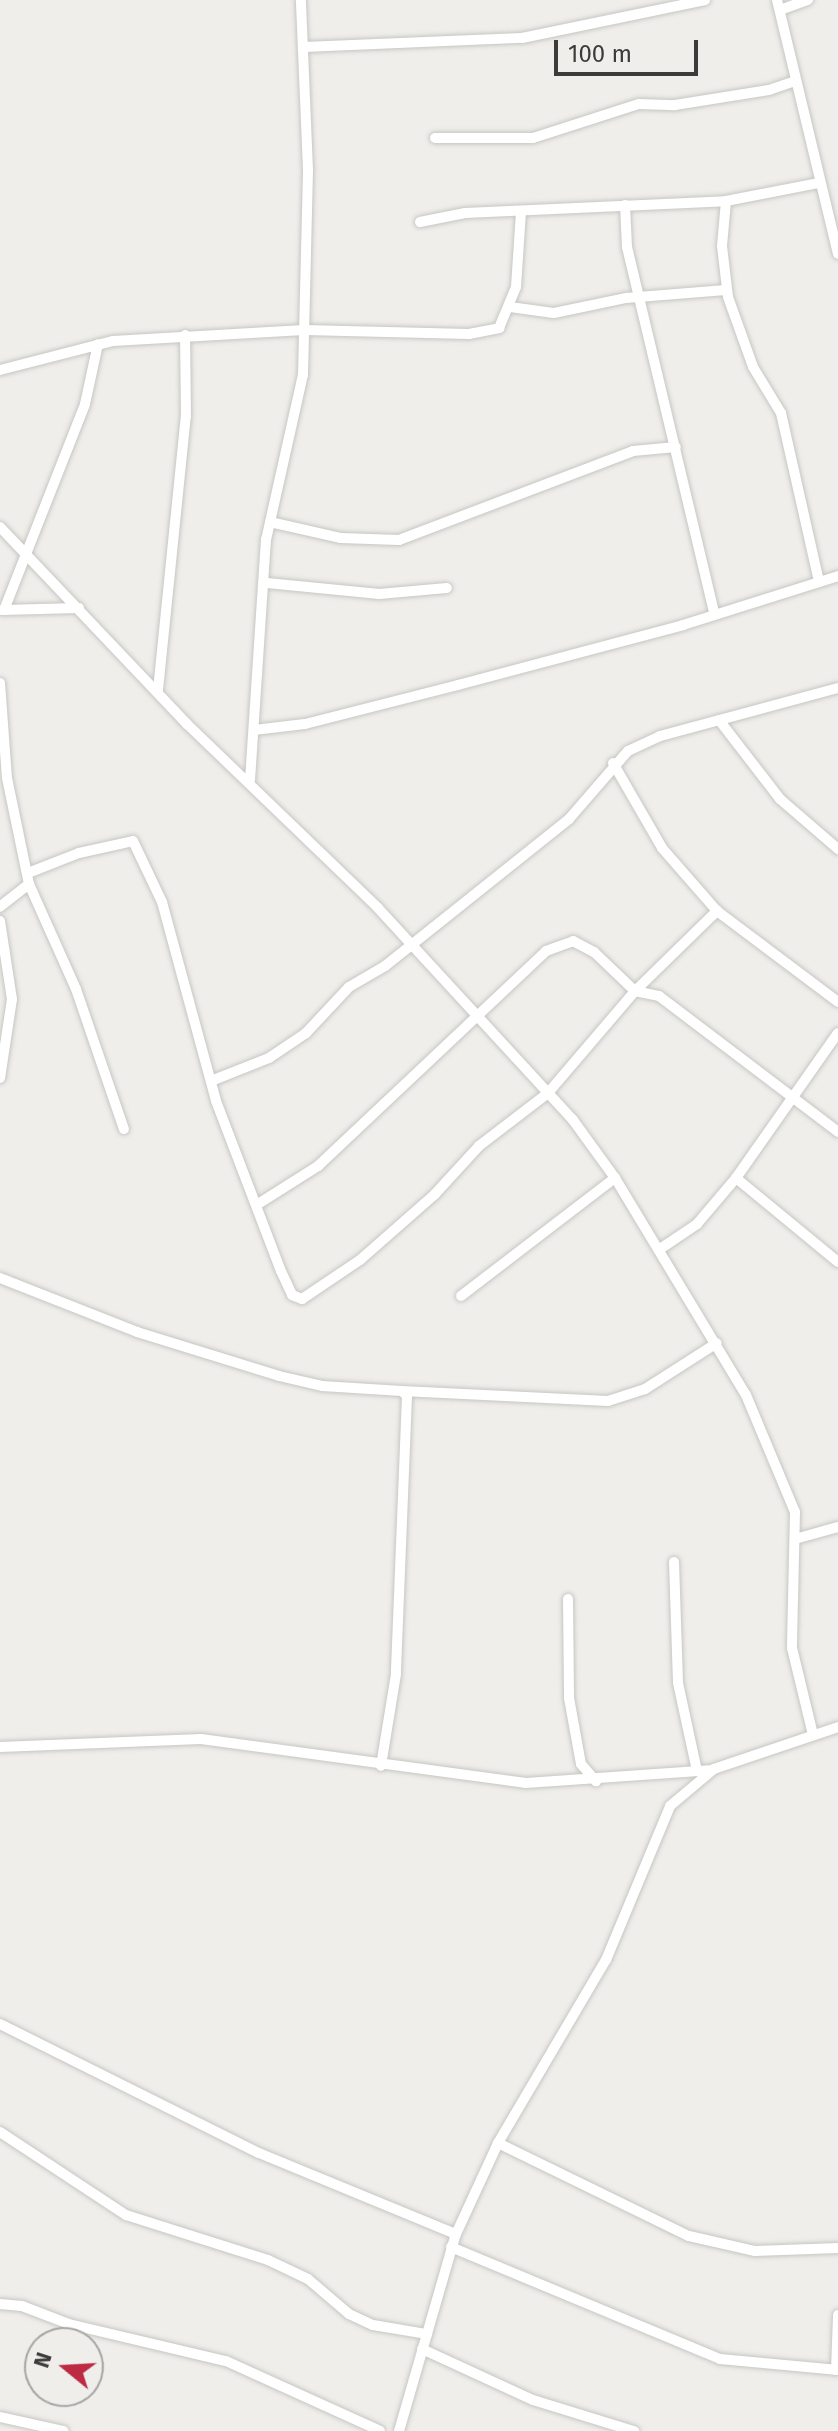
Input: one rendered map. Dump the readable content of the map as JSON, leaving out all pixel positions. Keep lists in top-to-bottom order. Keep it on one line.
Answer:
{"scale_bar":"100 m","north":"left"}
